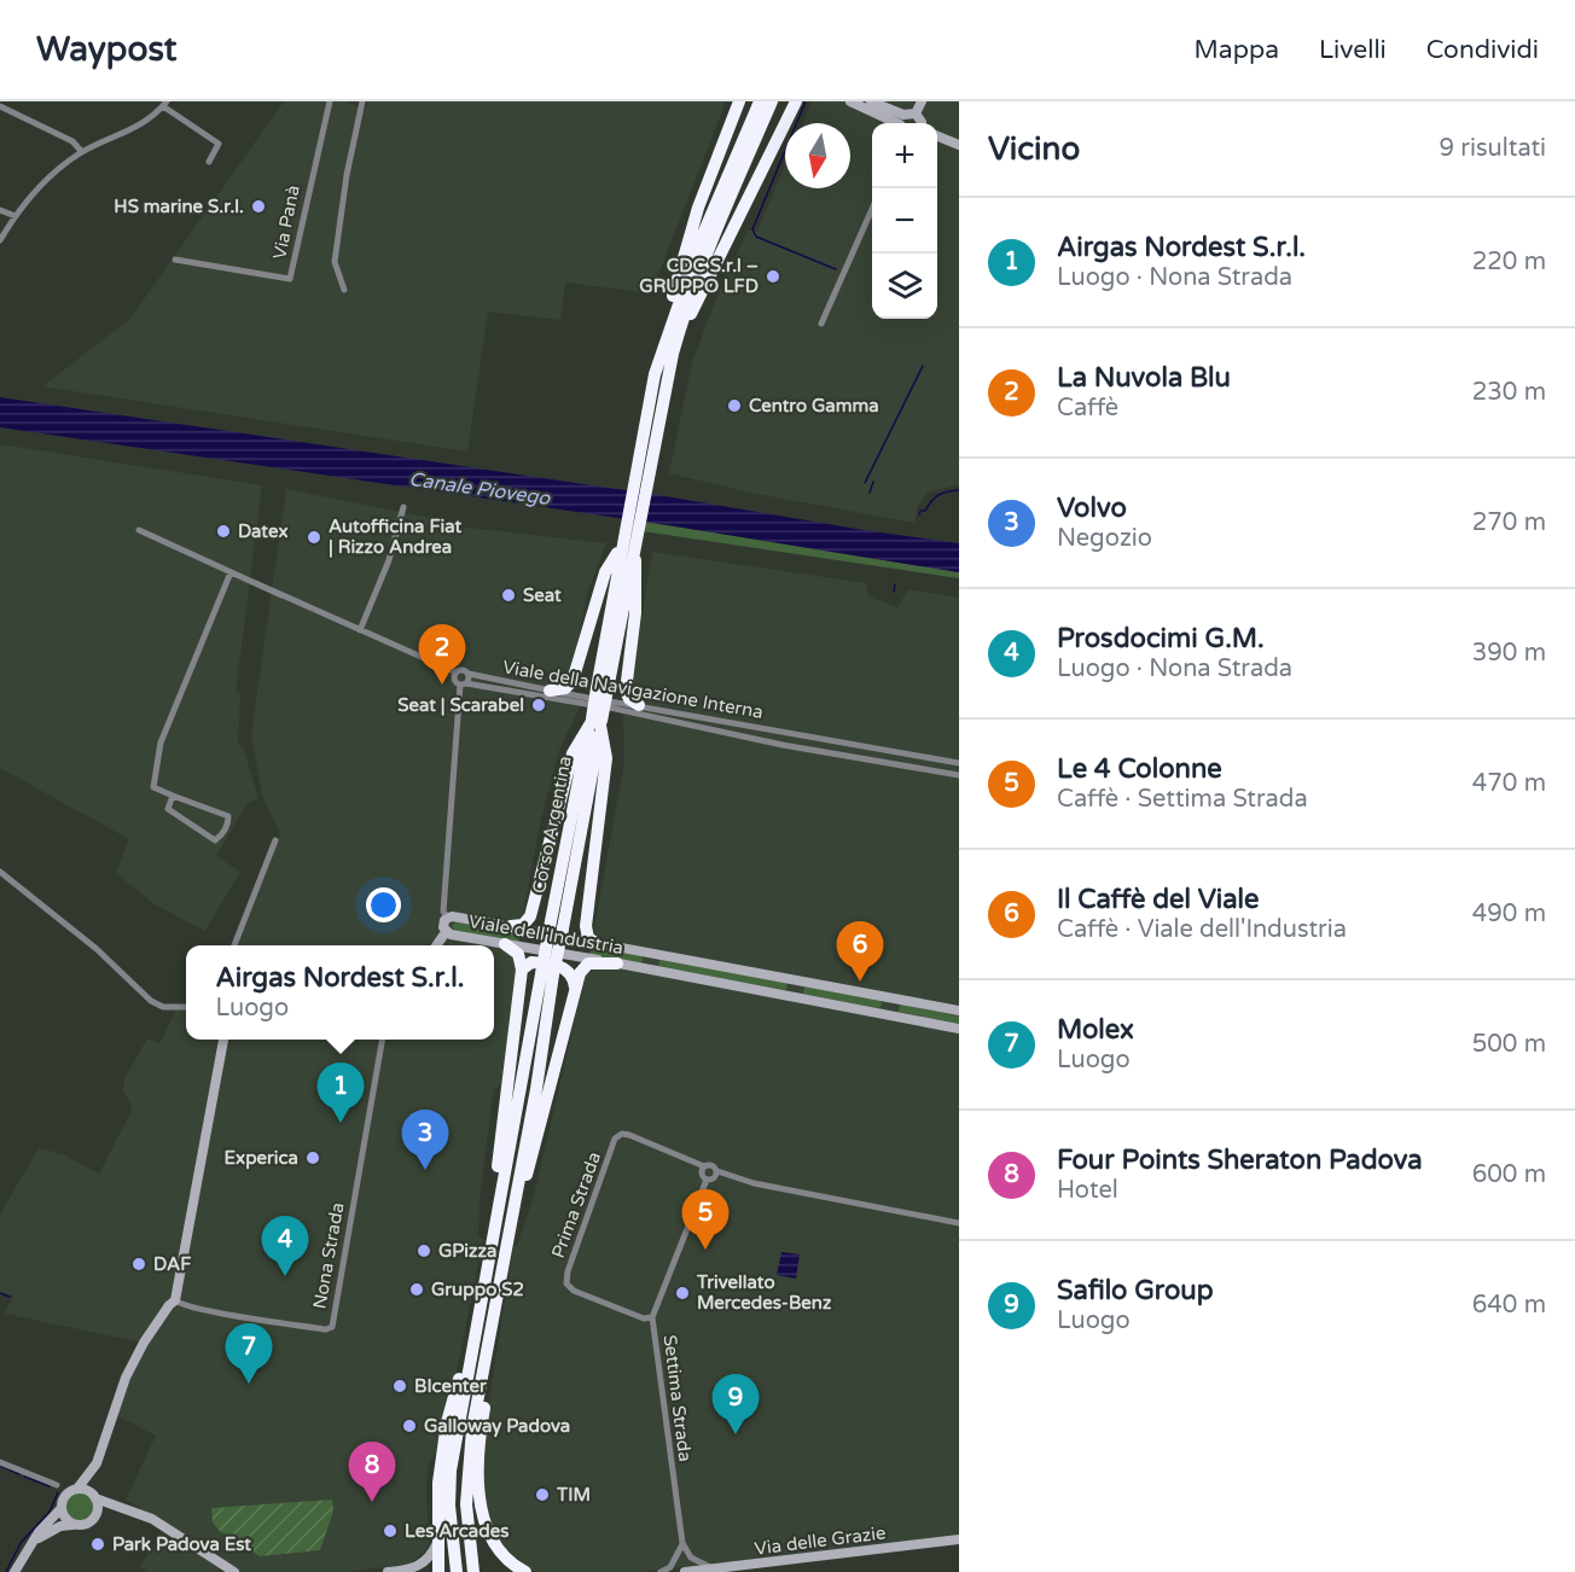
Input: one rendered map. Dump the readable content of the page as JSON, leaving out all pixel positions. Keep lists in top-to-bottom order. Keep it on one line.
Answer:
{"streets":{"highway":["Corso Argentina"],"street":["Via Panà","Viale della Navigazione Interna","Viale dell'Industria","Prima Strada","Nona Strada","Settima Strada","Via delle Grazie"]},"crossings":[["Prima Strada","Settima Strada"]],"water":["Canale Piovego"],"places":["HS marine S.r.l.","CDC S.r.l – GRUPPO LFD","Centro Gamma","Datex","Autofficina Fiat | Rizzo Andrea","Seat","Seat | Scarabel","Experica","GPizza","DAF","Gruppo S2","Trivellato Mercedes-Benz","BIcenter","Galloway Padova","TIM","Les Arcades","Park Padova Est"],"north":"bottom","page":{"header":"Waypost","nav":["Mappa","Livelli","Condividi"],"heading":["Vicino","9 risultati"],"map_buttons":["+","−"],"list":[{"mark":"1","name":"Airgas Nordest S.r.l.","note":"Luogo · Nona Strada","value":"220 m"},{"mark":"2","name":"La Nuvola Blu","note":"Caffè","value":"230 m"},{"mark":"3","name":"Volvo","note":"Negozio","value":"270 m"},{"mark":"4","name":"Prosdocimi G.M.","note":"Luogo · Nona Strada","value":"390 m"},{"mark":"5","name":"Le 4 Colonne","note":"Caffè · Settima Strada","value":"470 m"},{"mark":"6","name":"Il Caffè del Viale","note":"Caffè · Viale dell'Industria","value":"490 m"},{"mark":"7","name":"Molex","note":"Luogo","value":"500 m"},{"mark":"8","name":"Four Points Sheraton Padova","note":"Hotel","value":"600 m"},{"mark":"9","name":"Safilo Group","note":"Luogo","value":"640 m"}],"pins":["2","6","1","3","5","4","7","9","8"],"popup":["Airgas Nordest S.r.l.","Luogo"]}}
